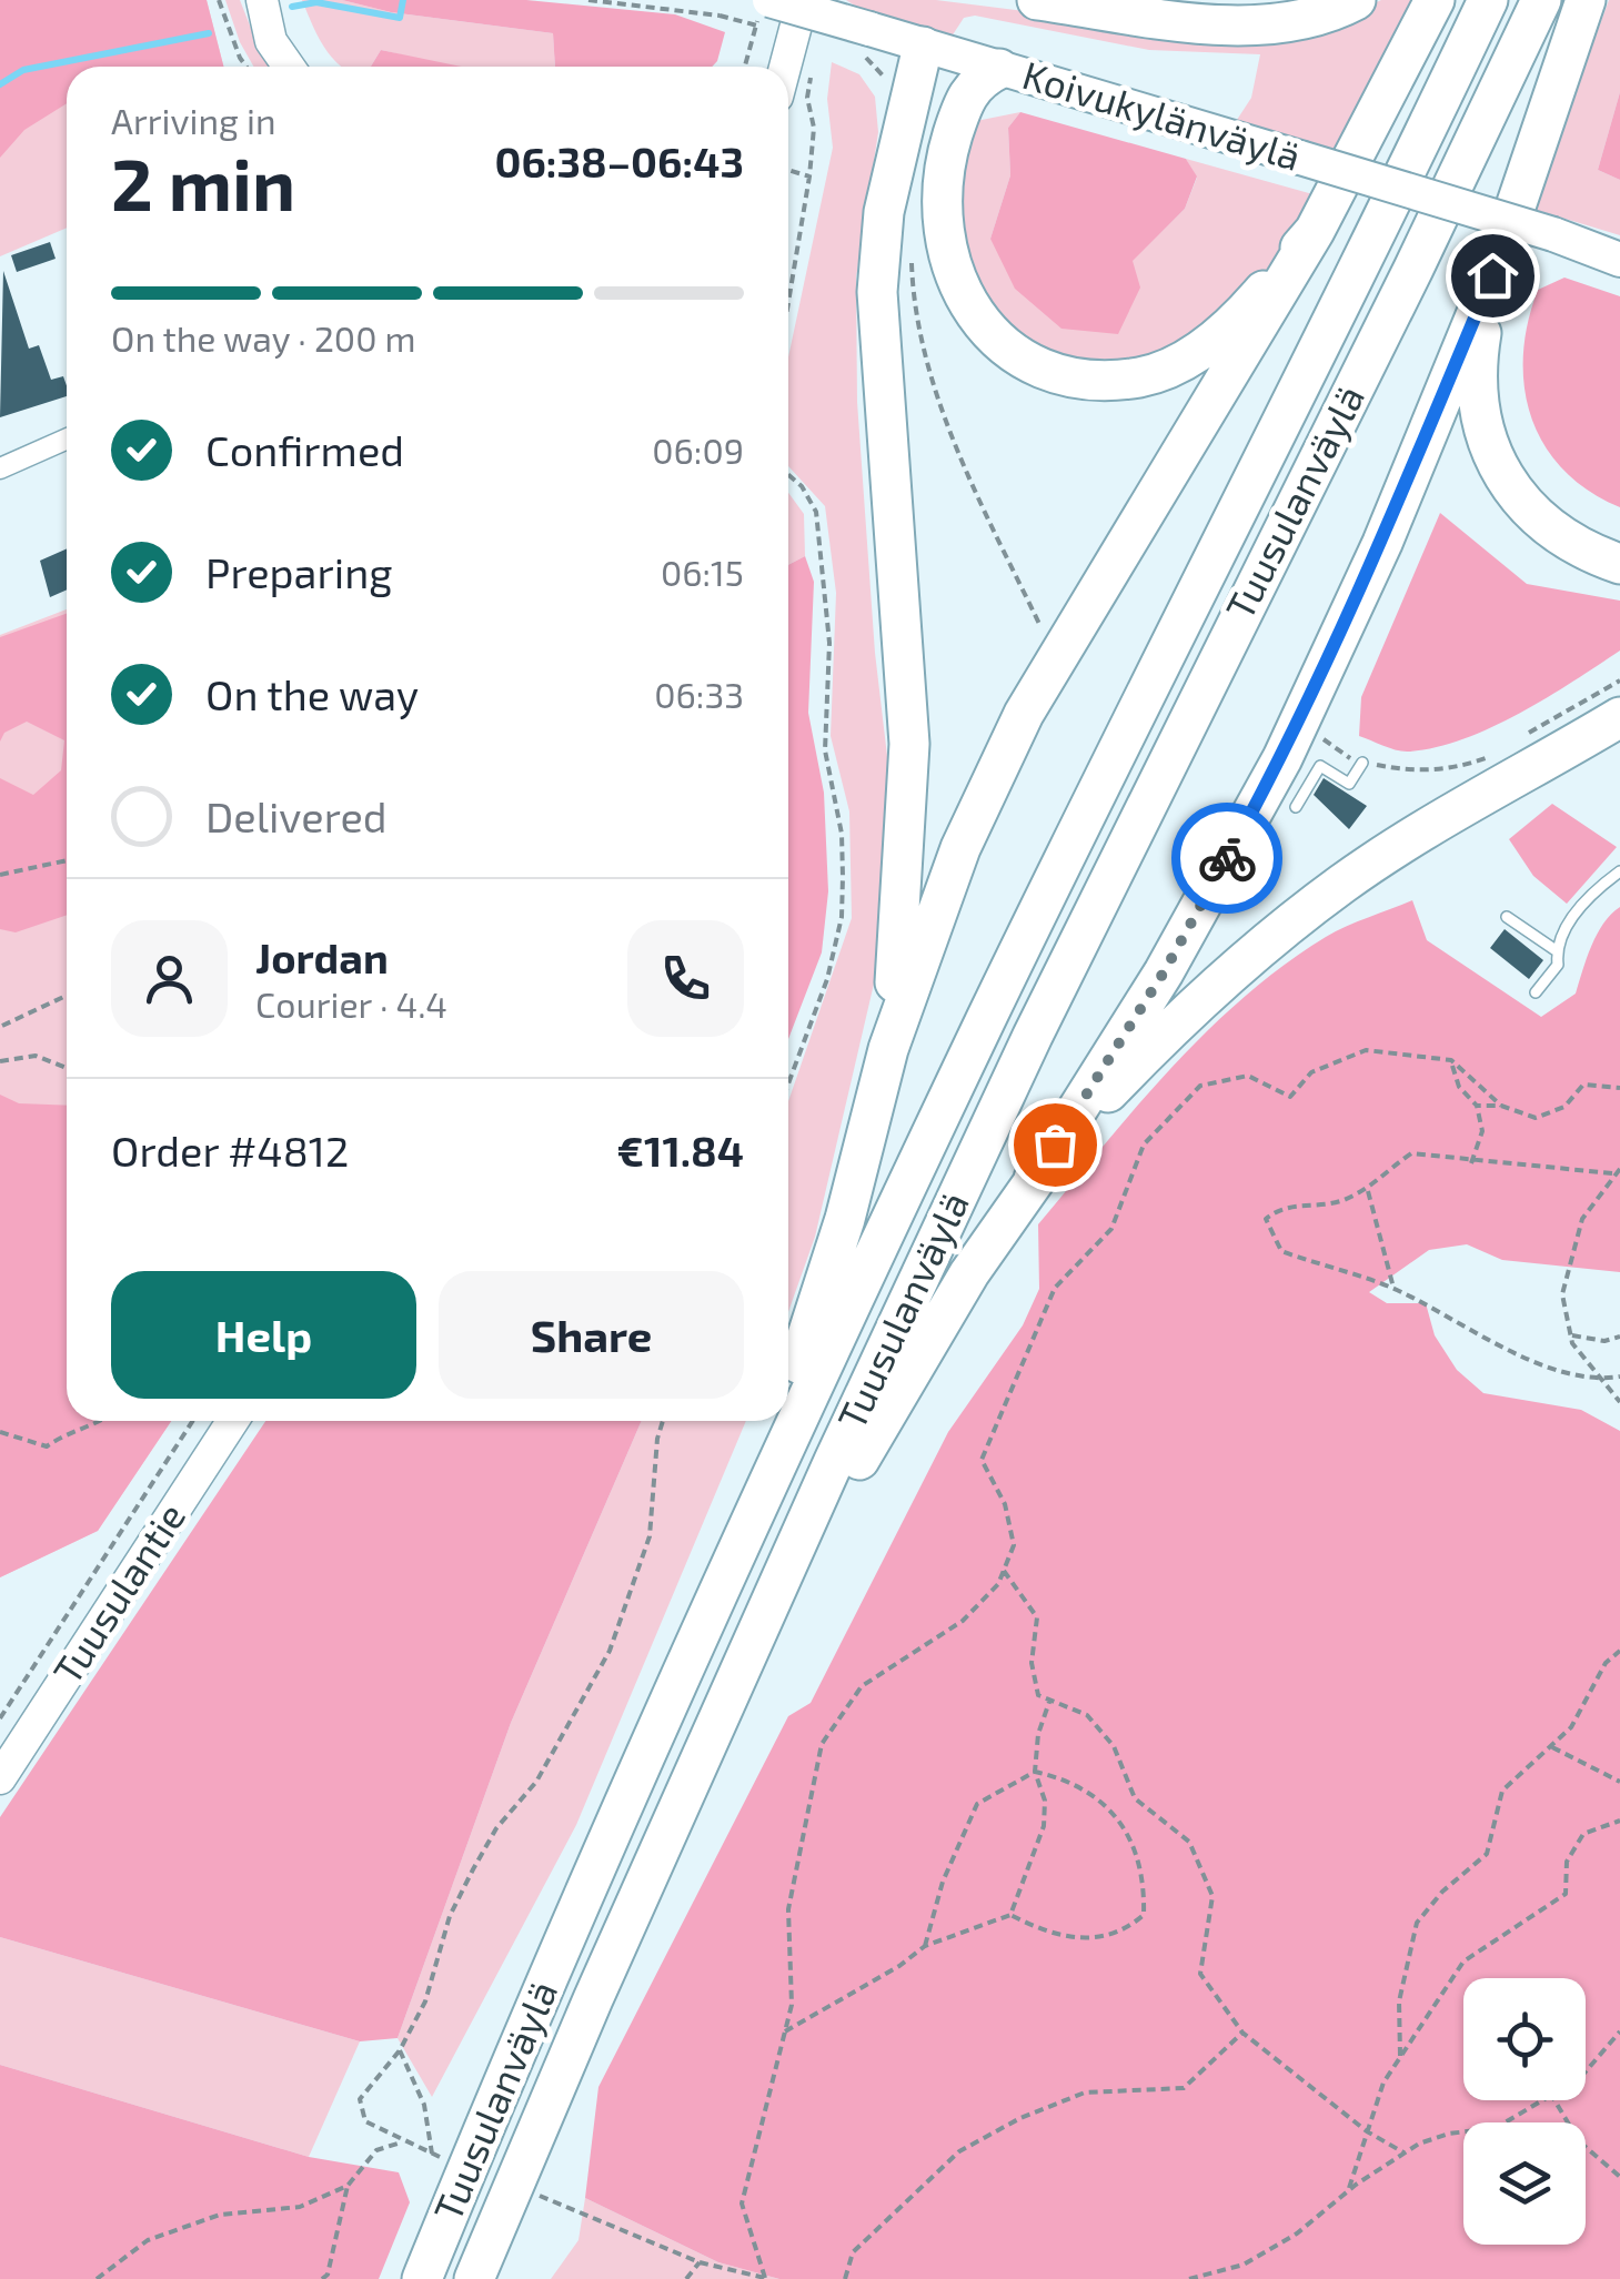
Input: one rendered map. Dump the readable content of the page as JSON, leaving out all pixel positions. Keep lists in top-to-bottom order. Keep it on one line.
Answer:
{"streets":{"highway":["Tuusulanväylä"],"main road":["Koivukylänväylä","Tuusulantie"]},"page":{"heading":["2 min","Arriving in","06:38–06:43"],"panel":["Jordan","Courier · 4.4","Order #4812","€11.84"],"bar":"On the way · 200 m","list":[["Confirmed","06:09"],["Preparing","06:15"],["On the way","06:33"],"Delivered"],"buttons":["Help","Share"]}}
